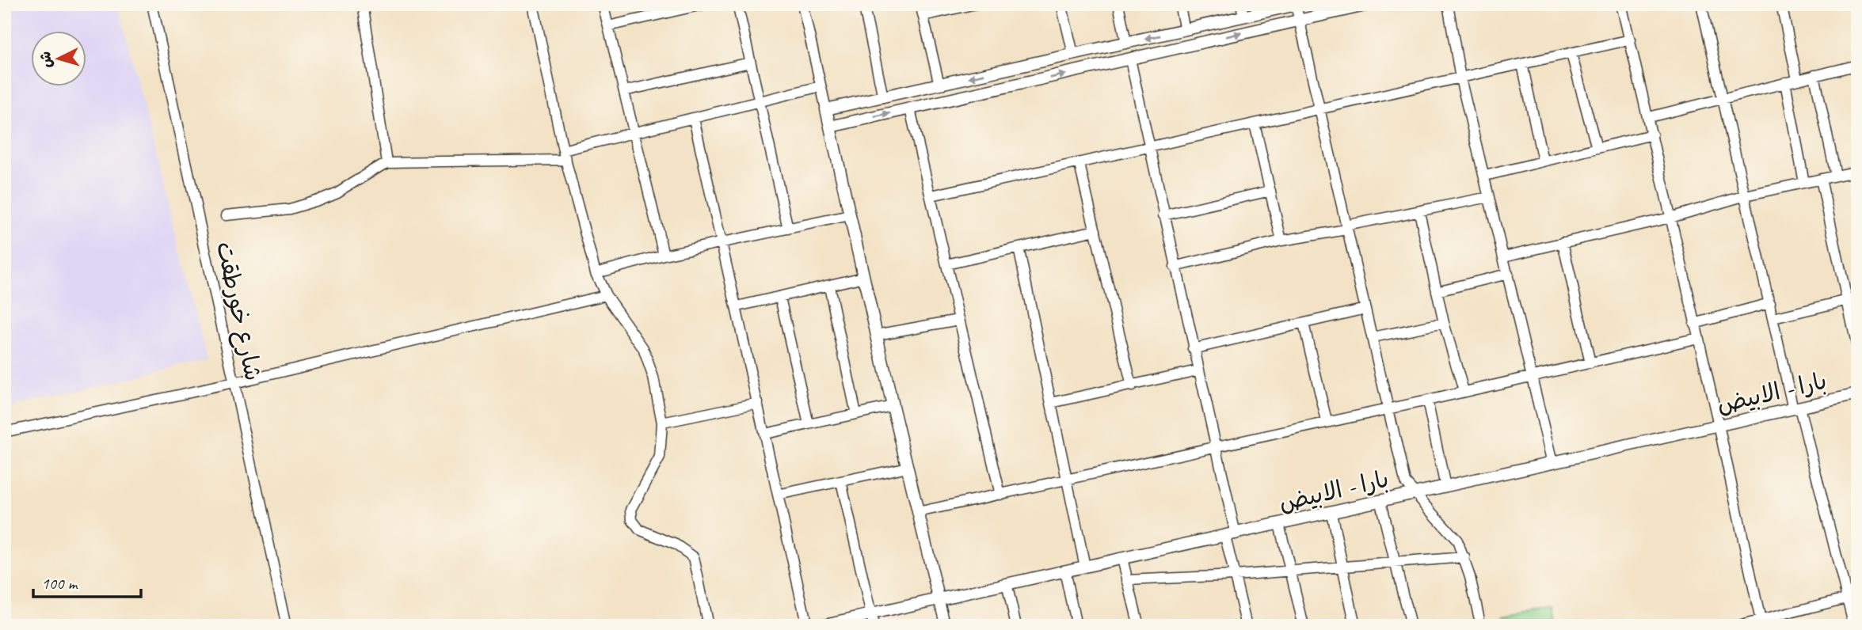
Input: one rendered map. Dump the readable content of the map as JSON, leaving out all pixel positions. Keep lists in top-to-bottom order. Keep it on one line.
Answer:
{"streets":{"main road":["بارا - الابيض"],"street":["شارع خورطقت"]},"scale_bar":"100 m","north":"left"}
